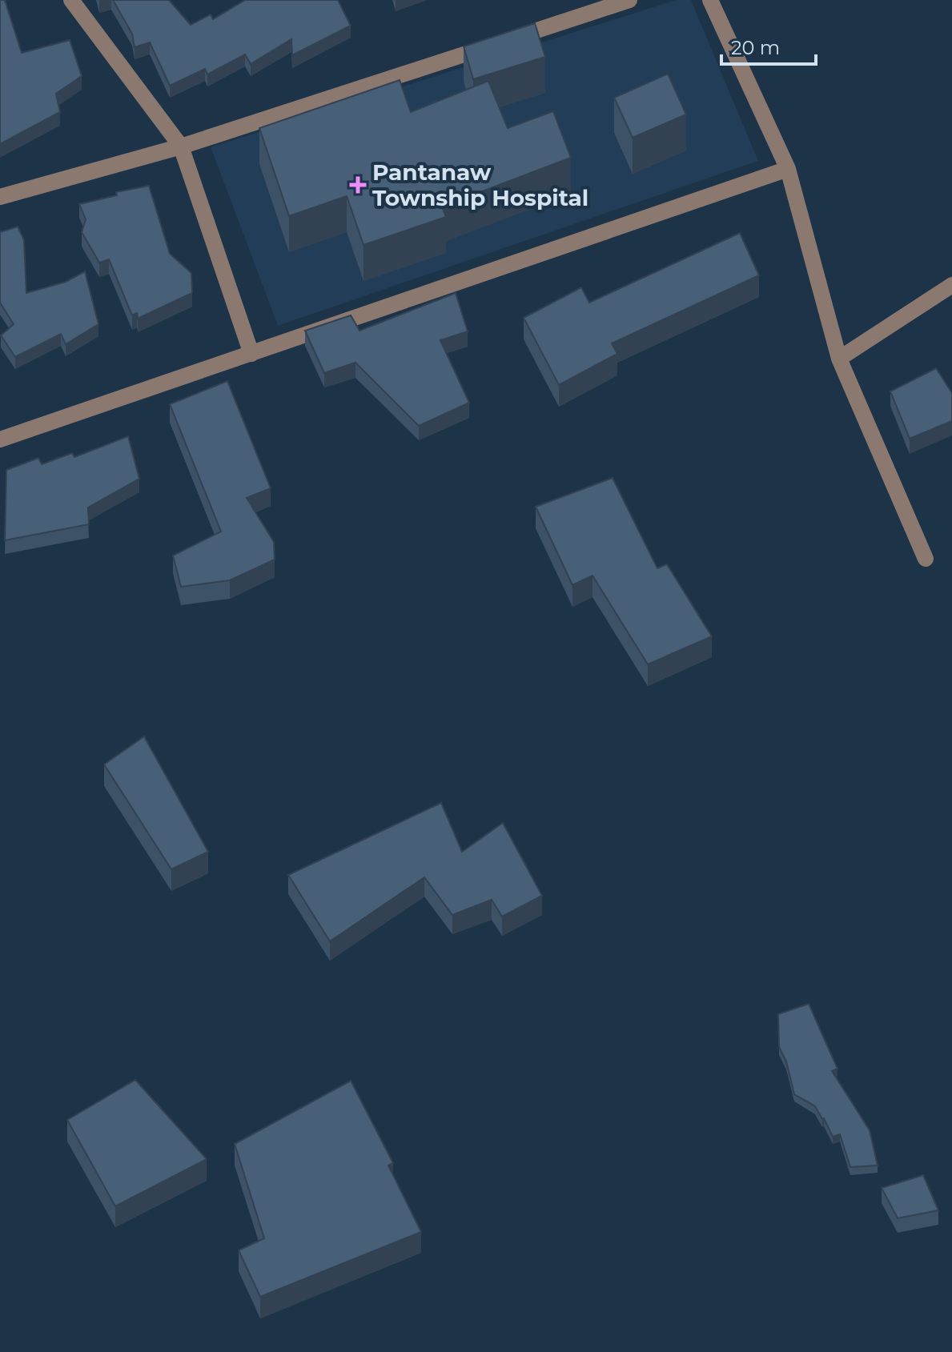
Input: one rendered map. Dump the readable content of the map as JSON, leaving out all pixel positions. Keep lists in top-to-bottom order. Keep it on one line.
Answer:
{"places":{"health":["Pantanaw Township Hospital"]},"scale_bar":"20 m"}
